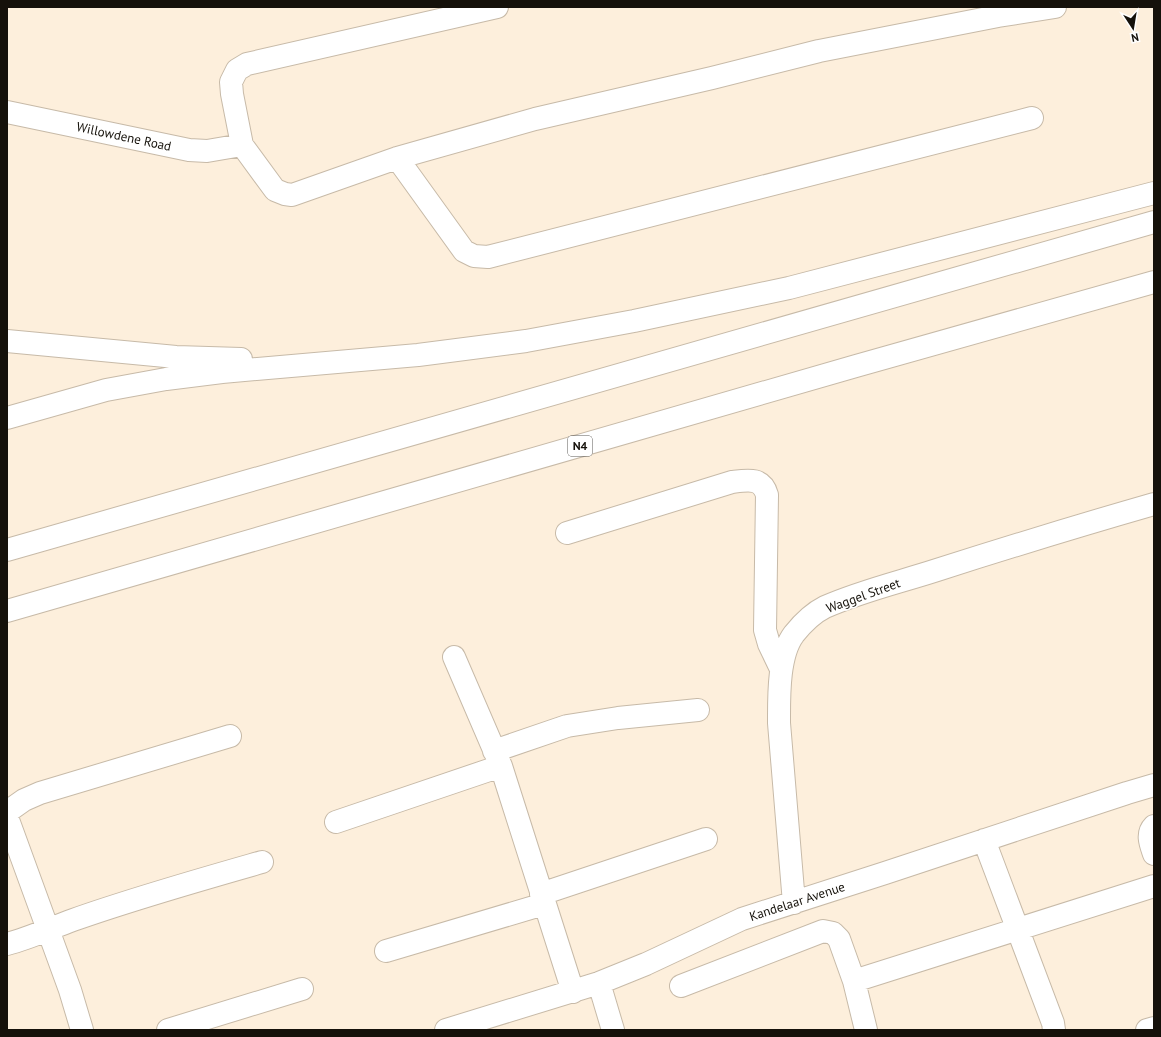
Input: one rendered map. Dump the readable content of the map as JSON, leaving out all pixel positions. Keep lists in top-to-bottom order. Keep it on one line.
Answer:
{"streets":{"main road":["Willowdene Road","N4","Waggel Street","Kandelaar Avenue"]},"crossings":[["Waggel Street","Kandelaar Avenue"]],"north":"bottom"}
